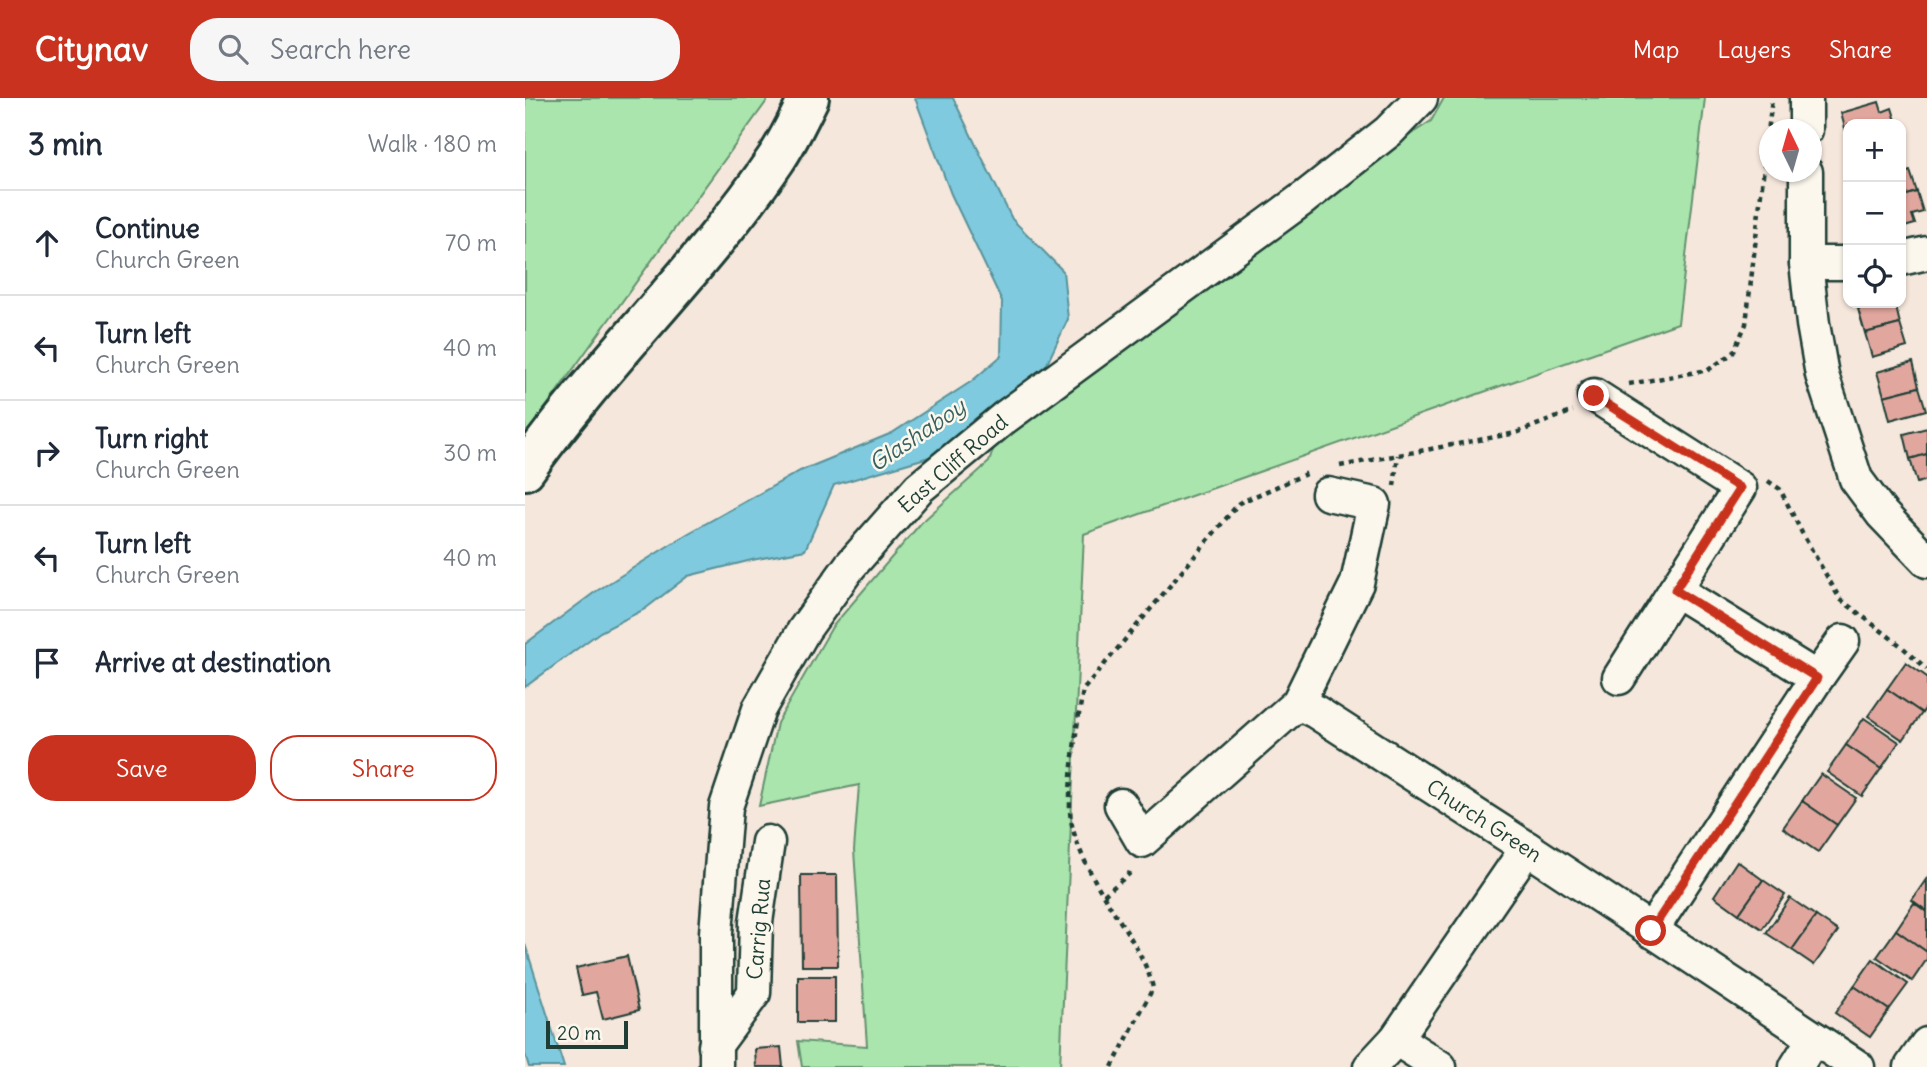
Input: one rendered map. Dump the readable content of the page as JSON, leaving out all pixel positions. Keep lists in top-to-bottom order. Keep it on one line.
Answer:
{"streets":{"street":["East Cliff Road","Church Green","Carrig Rua"]},"crossings":[["East Cliff Road","Carrig Rua"]],"water":["Glashaboy"],"scale_bar":"20 m","north":"top","page":{"header":"Citynav","search":"Search here","nav":["Map","Layers","Share"],"heading":["3 min","Walk · 180 m"],"map_buttons":["+","−"],"list":[["Continue","Church Green","70 m"],["Turn left","Church Green","40 m"],["Turn right","Church Green","30 m"],["Turn left","Church Green","40 m"],"Arrive at destination"],"buttons":["Save","Share"],"scale":"20 m"}}
